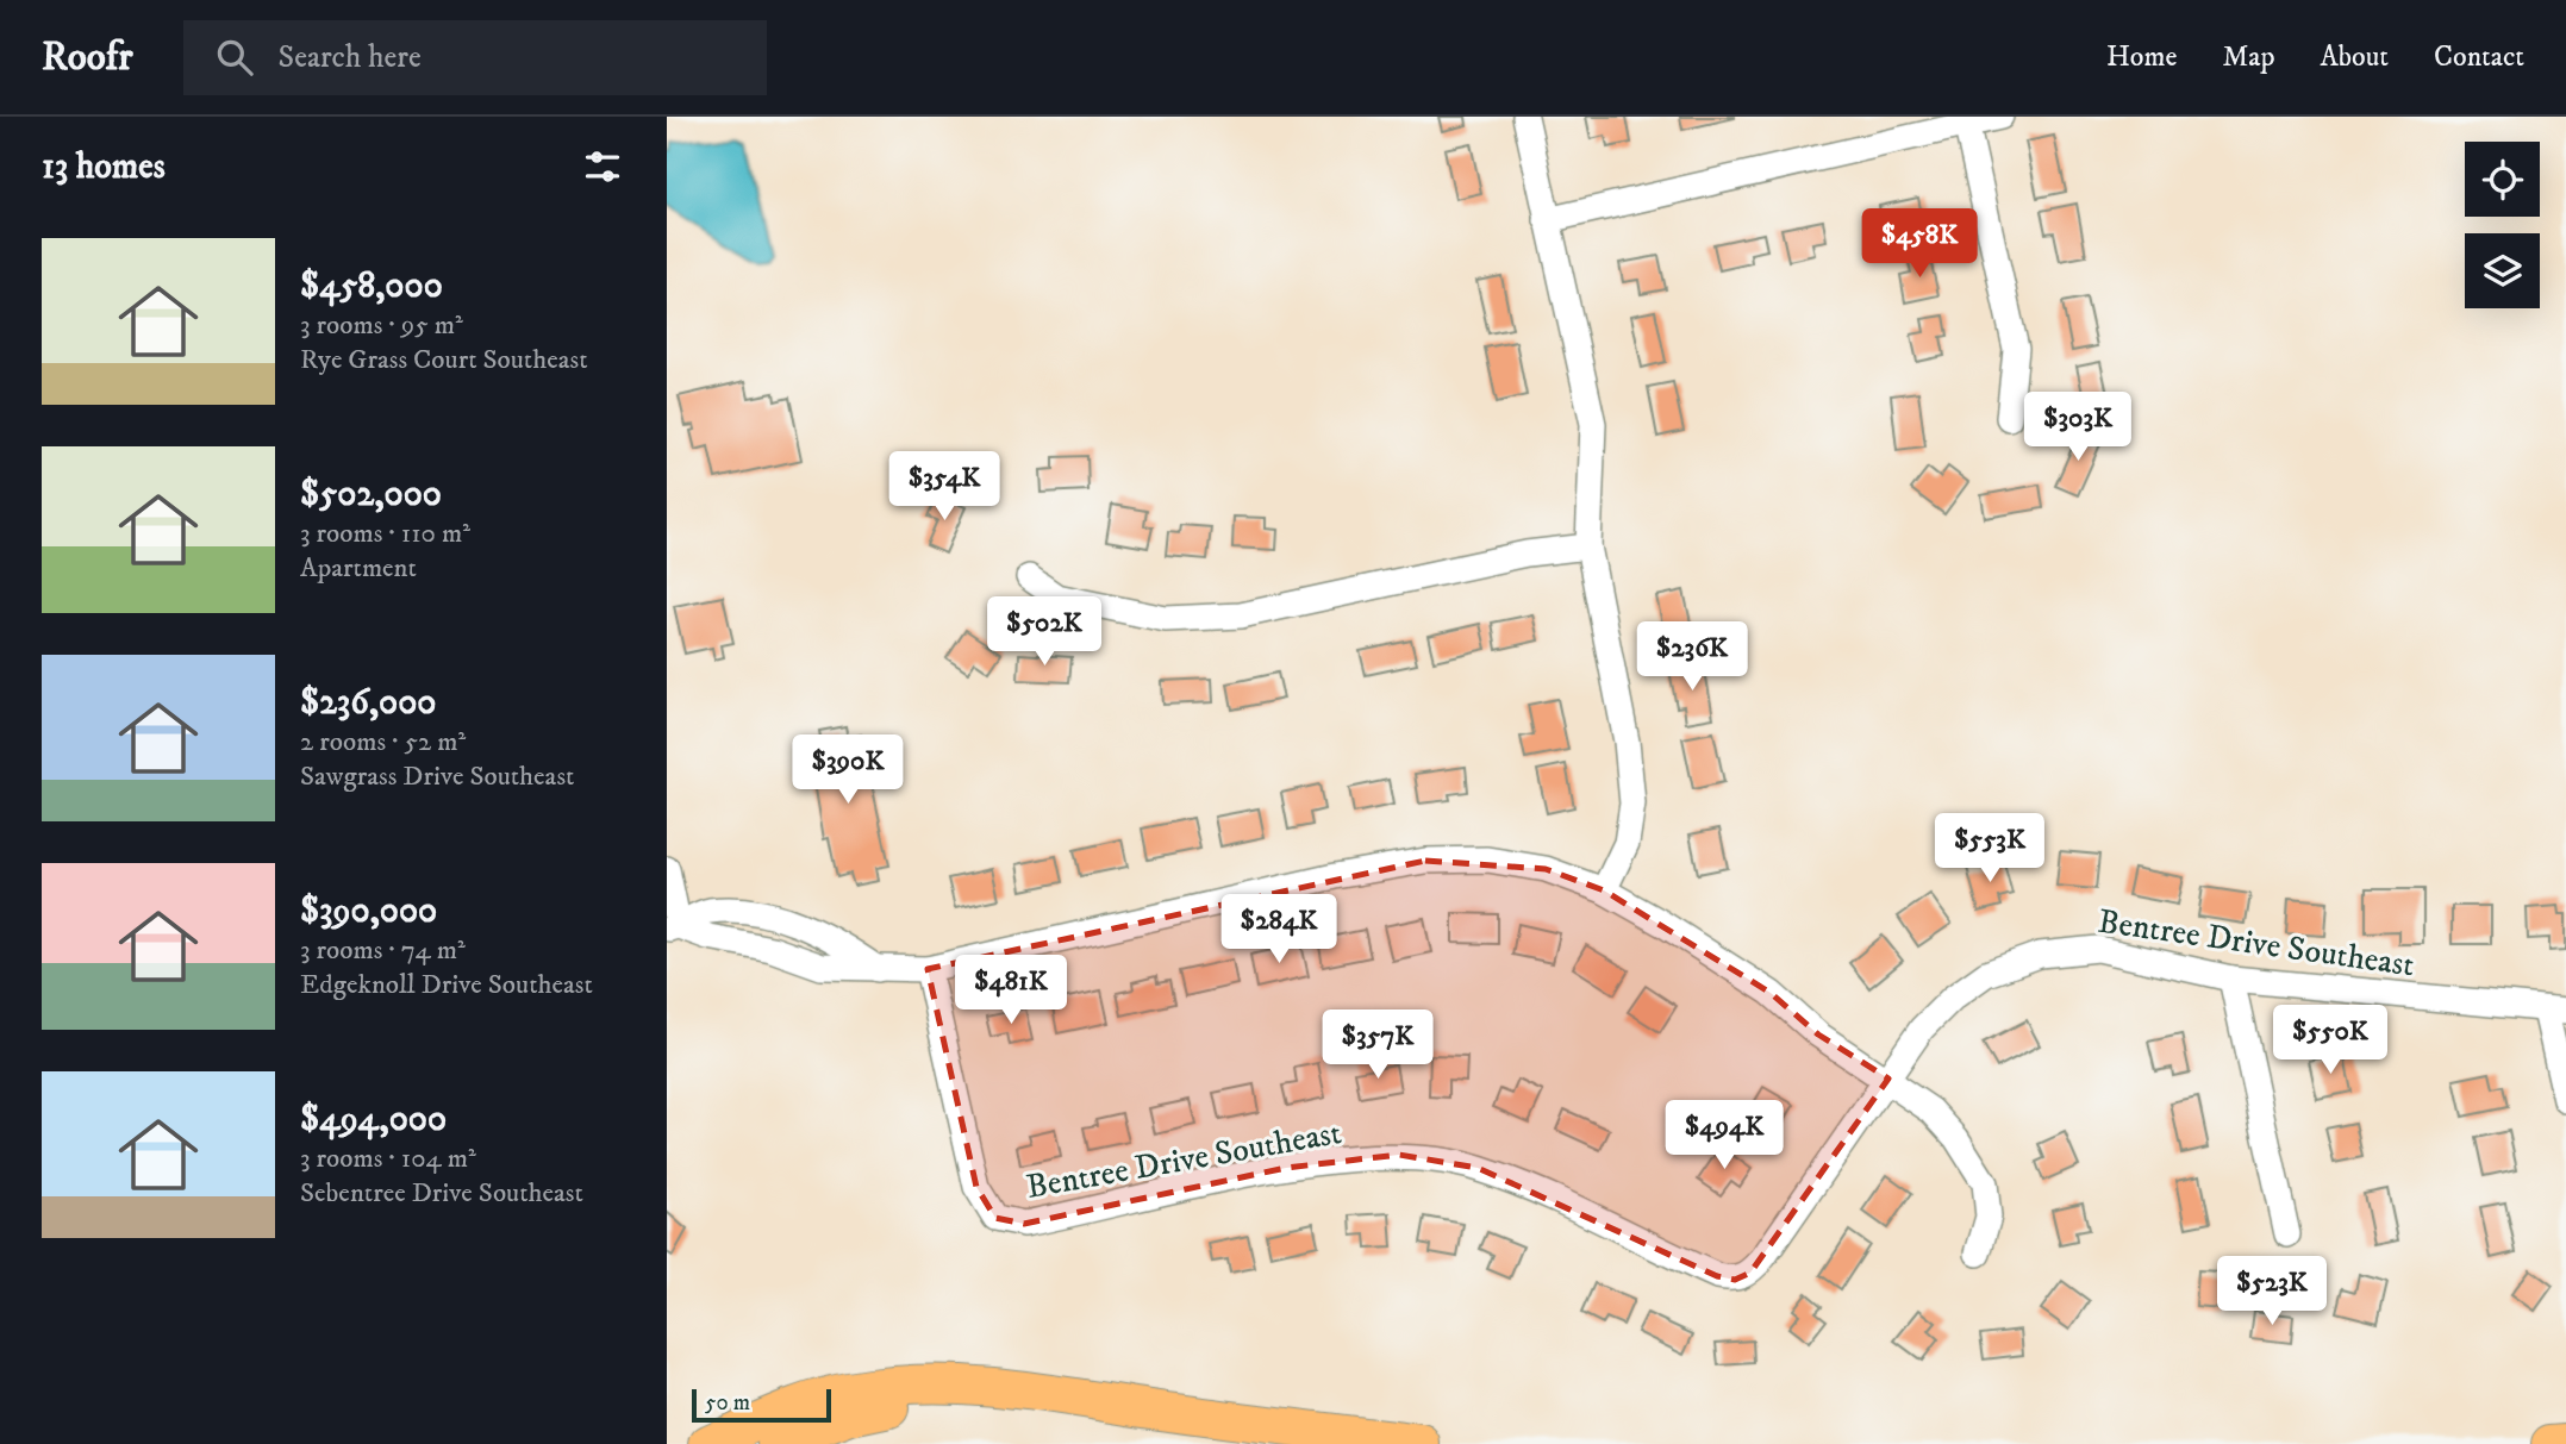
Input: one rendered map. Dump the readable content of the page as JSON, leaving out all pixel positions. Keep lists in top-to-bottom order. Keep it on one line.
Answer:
{"streets":{"street":["Bentree Drive Southeast"]},"scale_bar":"50 m","page":{"header":"Roofr","search":"Search here","nav":["Home","Map","About","Contact"],"heading":"13 homes","price":["$458K","$303K","$354K","$502K","$236K","$390K","$553K","$284K","$481K","$550K","$357K","$494K","$523K"],"list":[{"name":"$458,000","note":"3 rooms · 95 m² · Rye Grass Court Southeast"},{"name":"$502,000","note":"3 rooms · 110 m² · Apartment"},{"name":"$236,000","note":"2 rooms · 52 m² · Sawgrass Drive Southeast"},{"name":"$390,000","note":"3 rooms · 74 m² · Edgeknoll Drive Southeast"},{"name":"$494,000","note":"3 rooms · 104 m² · Sebentree Drive Southeast"}],"scale":"50 m"}}
